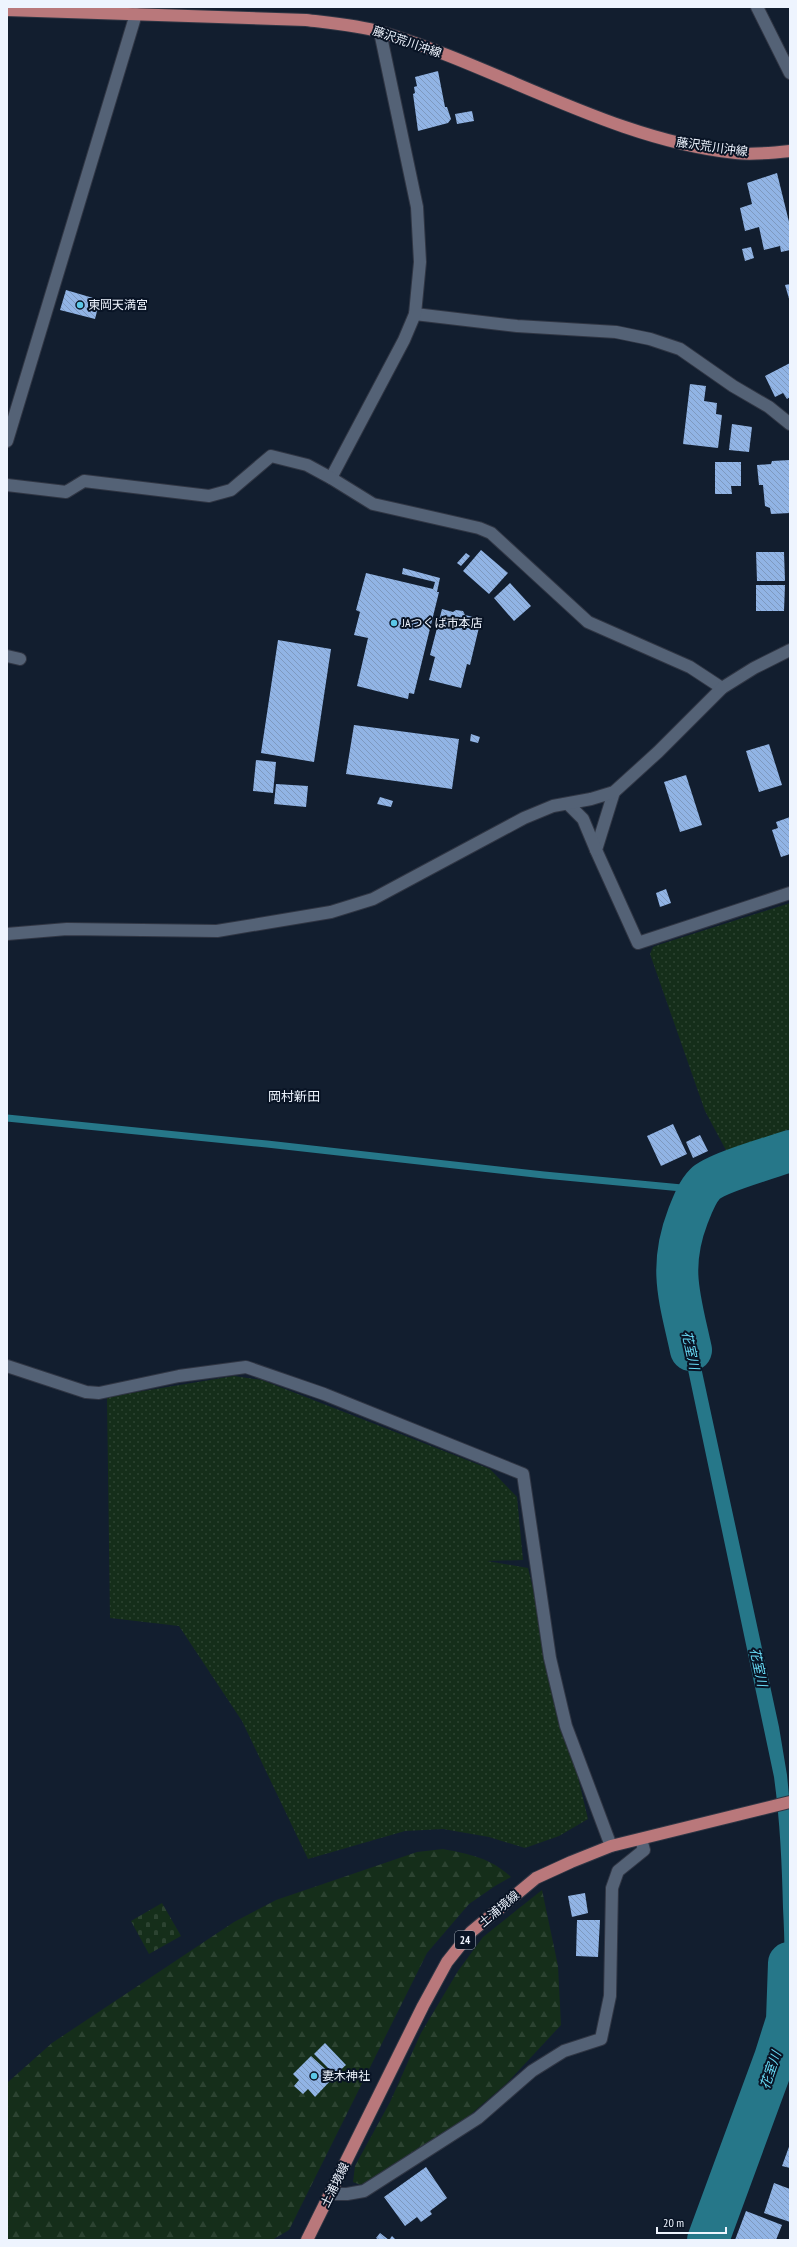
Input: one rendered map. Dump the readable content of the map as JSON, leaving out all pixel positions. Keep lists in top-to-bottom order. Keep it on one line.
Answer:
{"streets":{"main road":["藤沢荒川沖線","土浦境線","24"]},"districts":["岡村新田"],"water":["花室川"],"places":["東岡天満宮","JAつくば市本店","妻木神社"],"scale_bar":"20 m"}
